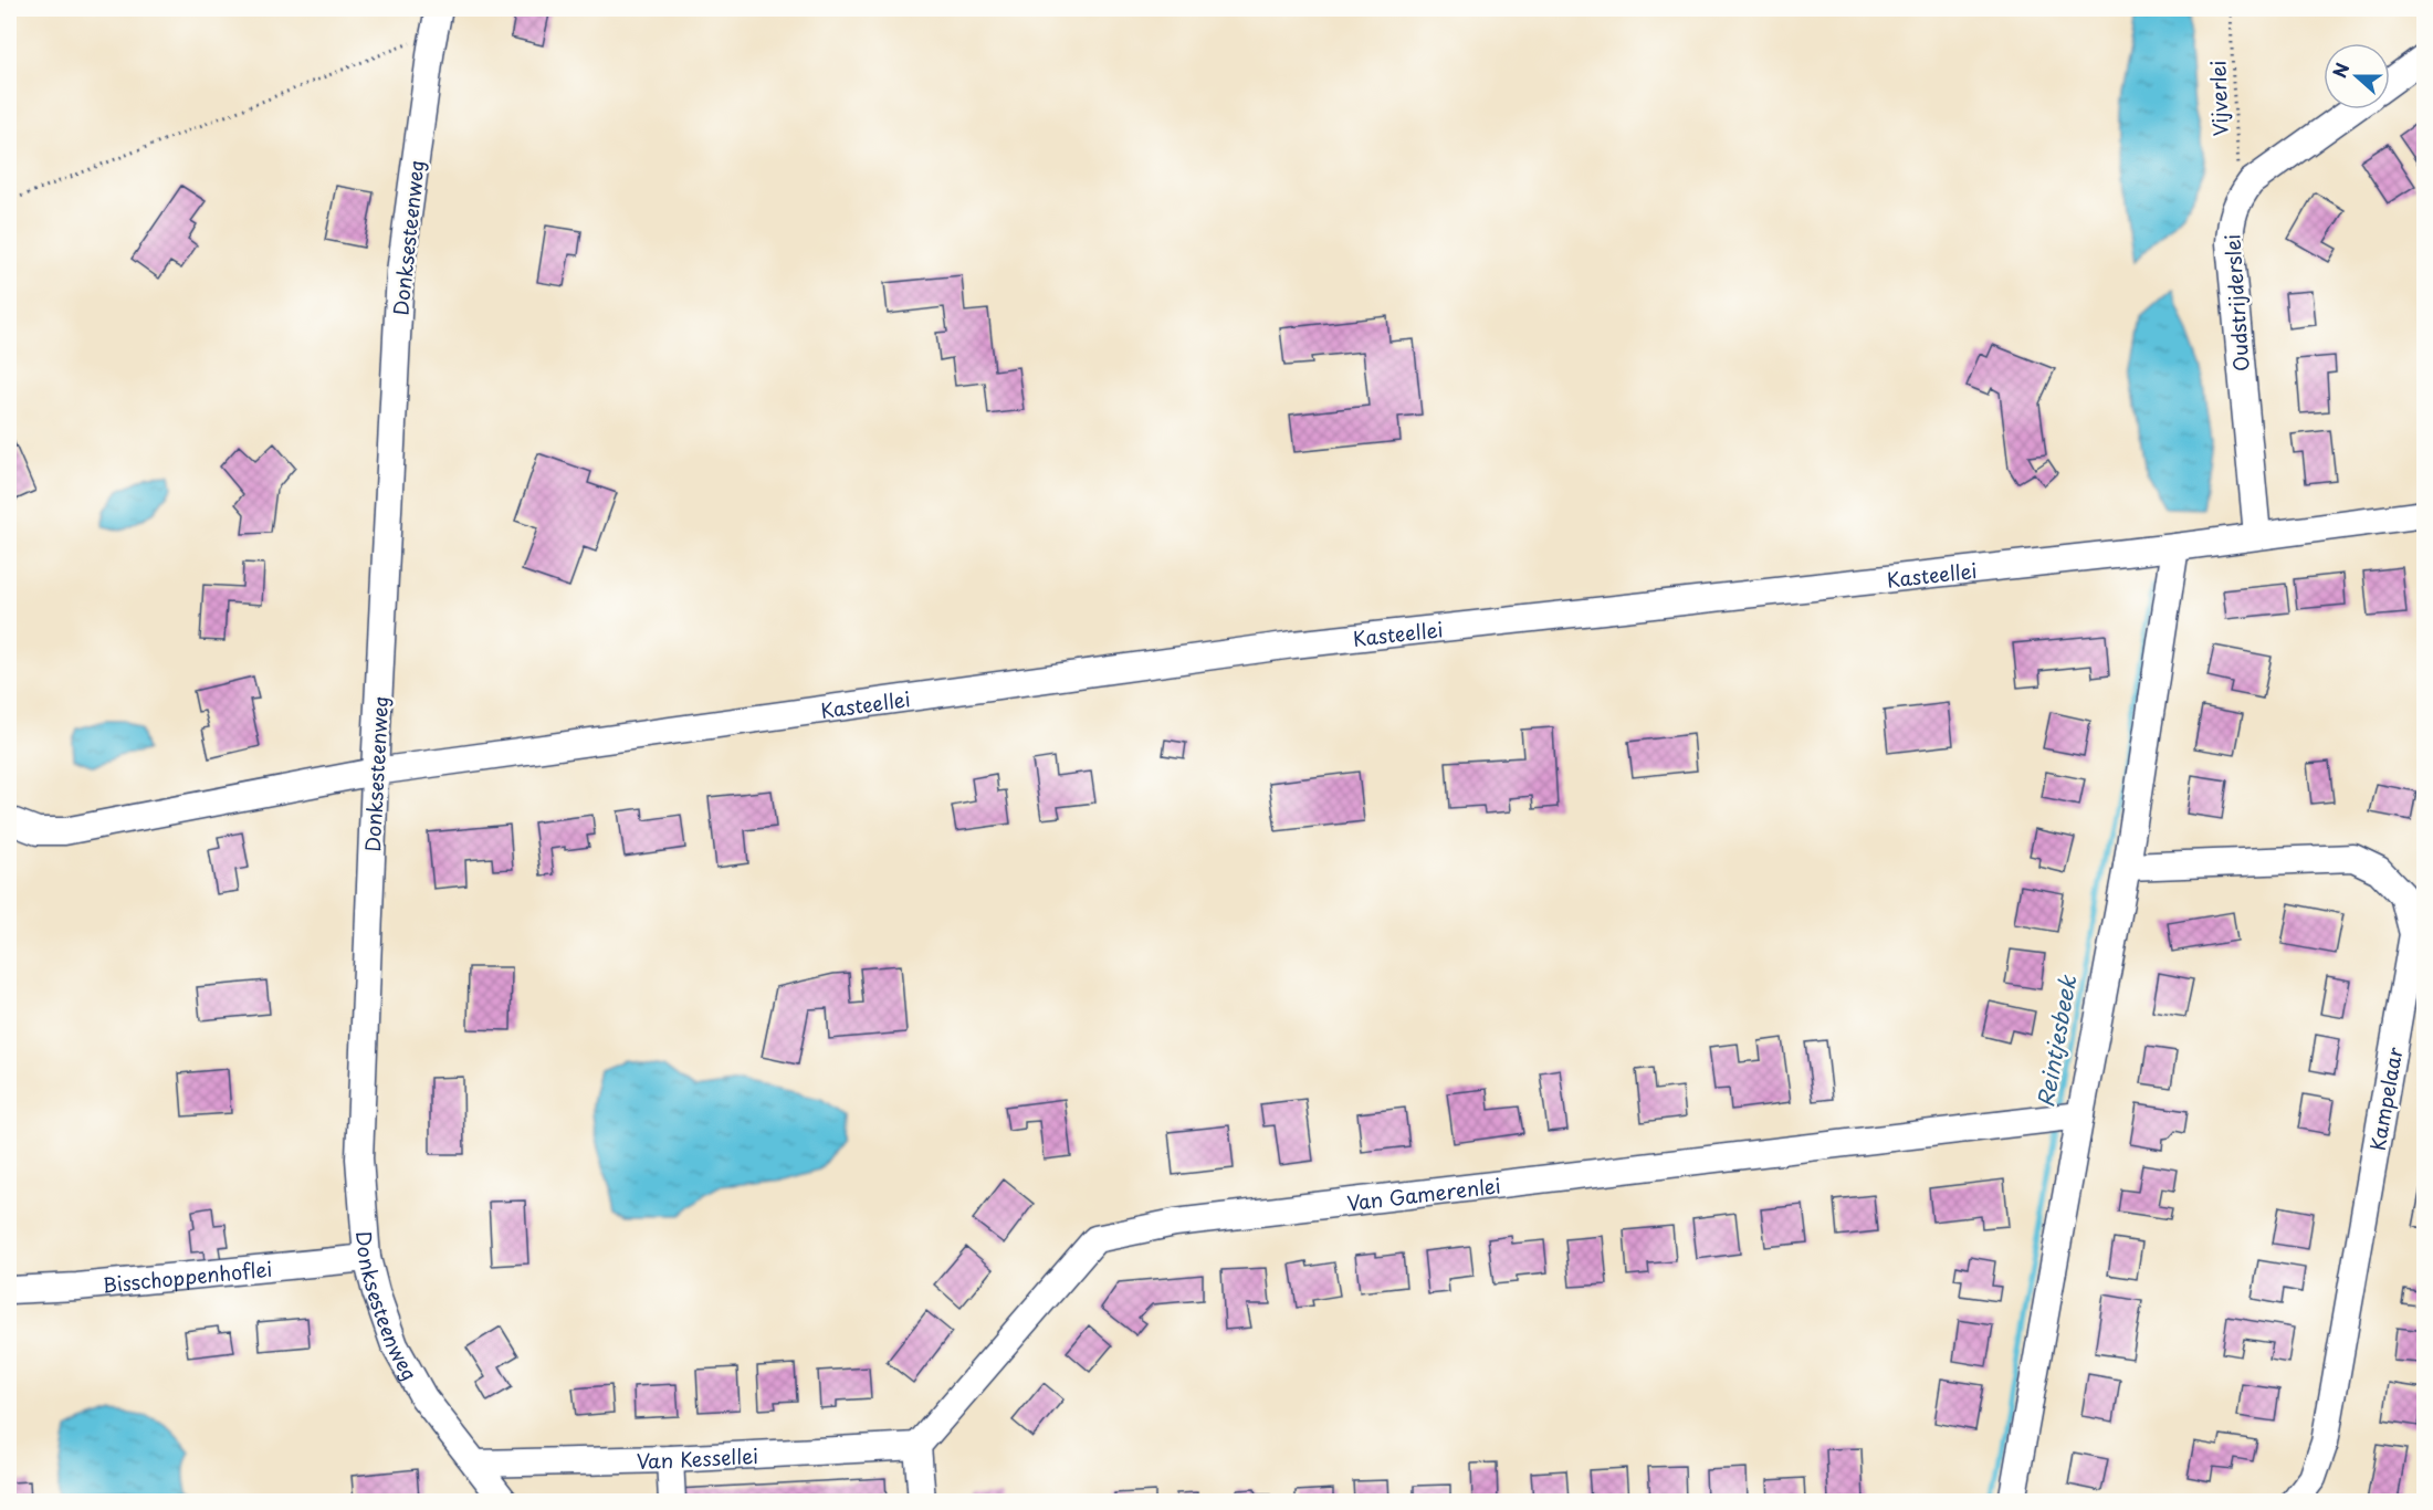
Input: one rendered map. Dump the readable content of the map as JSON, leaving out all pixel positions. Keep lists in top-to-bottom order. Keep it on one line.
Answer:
{"streets":{"street":["Donksesteenweg","Oudstrijderslei","Kasteellei","Kampelaar","Van Gamerenlei","Bisschoppenhoflei","Van Kessellei"],"path":["Vijverlei"]},"crossings":[["Vijverlei","Oudstrijderslei"],["Donksesteenweg","Kasteellei"],["Donksesteenweg","Bisschoppenhoflei"],["Donksesteenweg","Van Kessellei"],["Oudstrijderslei","Kasteellei"],["Van Gamerenlei","Van Kessellei"]],"water":["Reintjesbeek"],"north":"left"}
